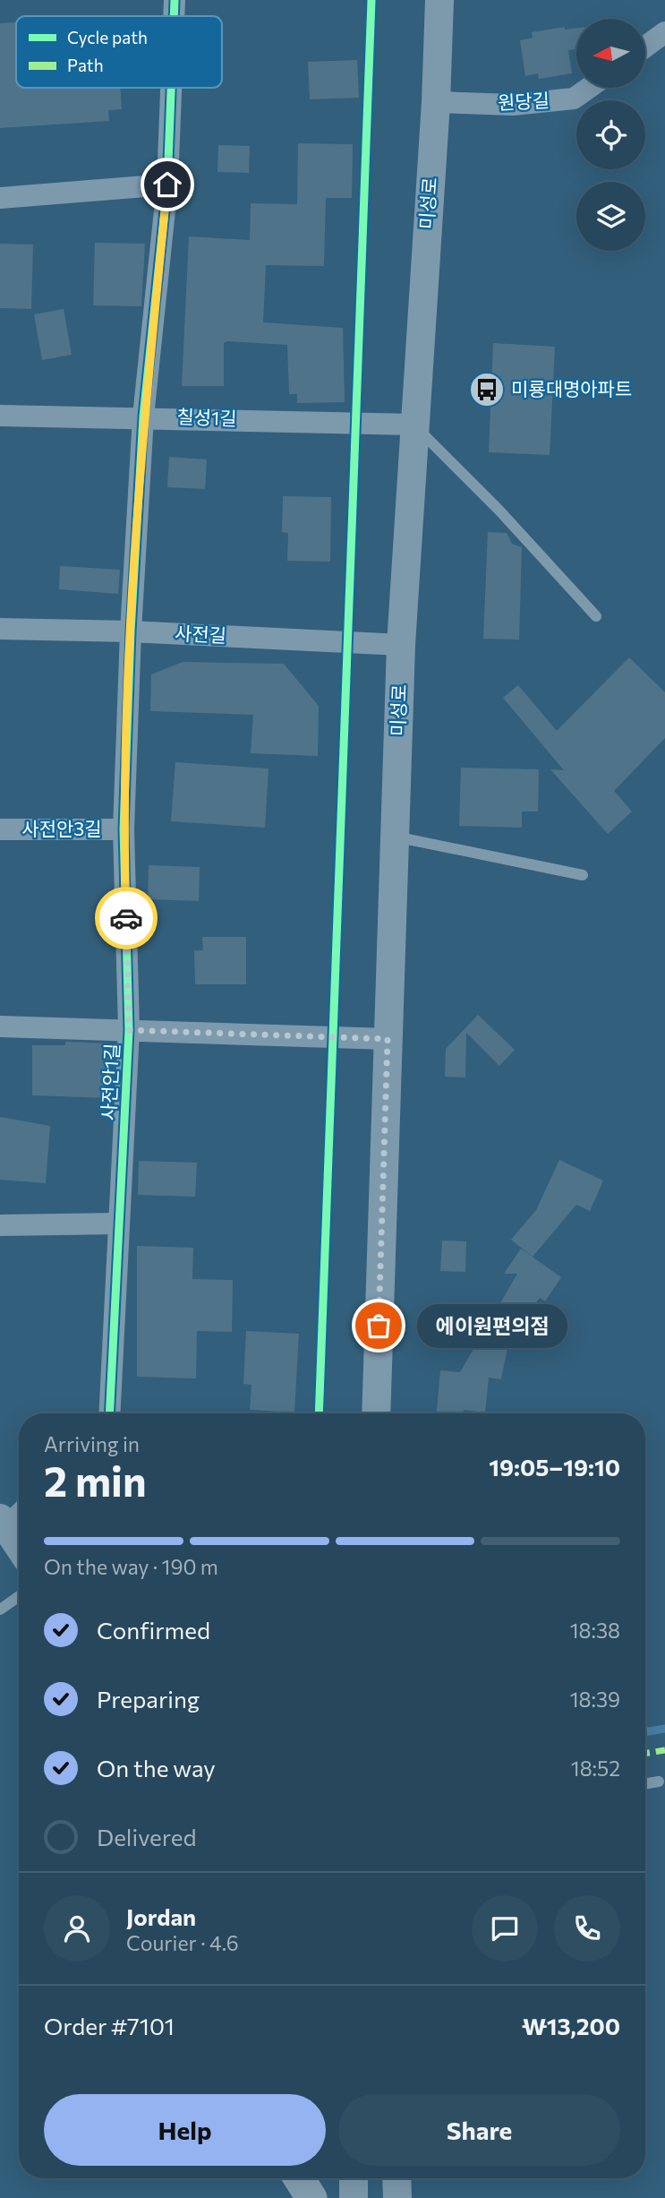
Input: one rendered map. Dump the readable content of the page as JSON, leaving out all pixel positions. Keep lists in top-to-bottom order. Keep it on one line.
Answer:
{"streets":{"street":["원당길","미성로","칠성1길","사전길","사전안3길","사전안1길"]},"crossings":[["원당길","미성로"],["미성로","칠성1길"],["미성로","사전길"],["칠성1길","사전안1길"],["사전길","사전안1길"],["사전안3길","사전안1길"]],"places":{"bus stop":["미룡대명아파트"],"other":["에이원편의점"]},"legend":["Cycle path","Path"],"north":"left","page":{"bubble":"에이원편의점","heading":["2 min","Arriving in","19:05–19:10"],"panel":["Jordan","Courier · 4.6","Order #7101","₩13,200"],"bar":"On the way · 190 m","list":[["Confirmed","18:38"],["Preparing","18:39"],["On the way","18:52"],"Delivered"],"buttons":["Help","Share"]}}
